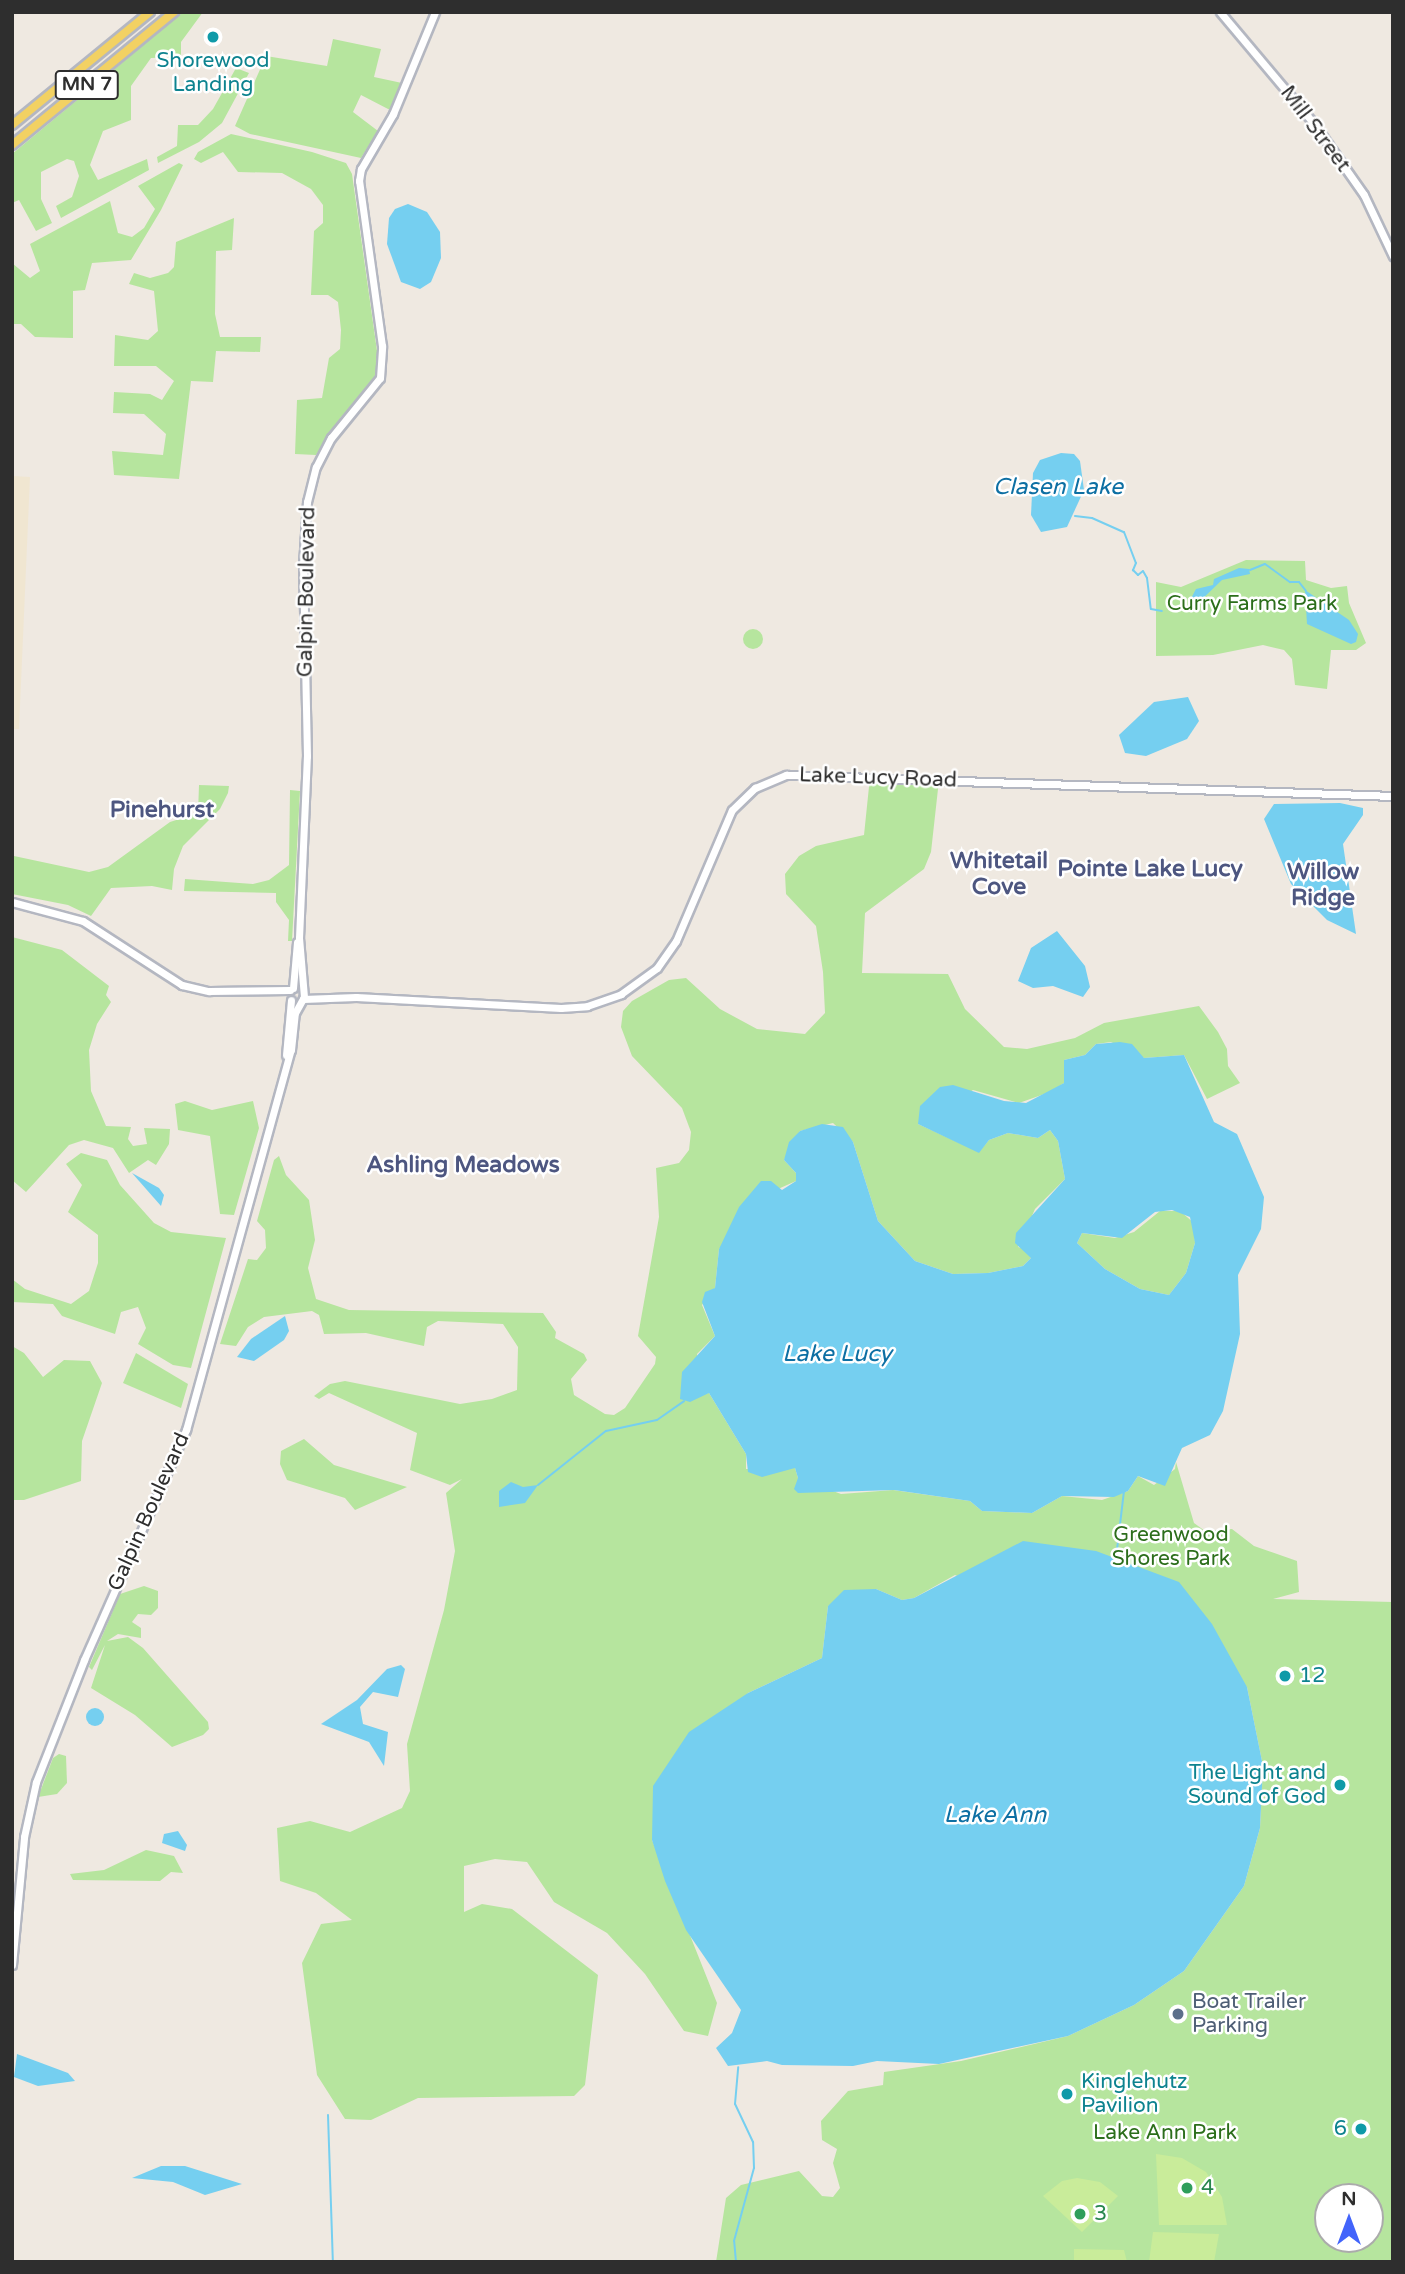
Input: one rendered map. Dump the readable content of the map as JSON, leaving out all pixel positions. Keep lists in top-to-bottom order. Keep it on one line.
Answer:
{"streets":{"main road":["MN 7"],"street":["Mill Street","Galpin Boulevard","Lake Lucy Road"]},"crossings":[["Galpin Boulevard","Lake Lucy Road"]],"districts":["Pinehurst","Whitetail Cove","Pointe Lake Lucy","Willow Ridge","Ashling Meadows"],"water":["Clasen Lake","Lake Lucy","Lake Ann"],"parks":["Curry Farms Park","Greenwood Shores Park","Lake Ann Park"],"places":["Shorewood Landing","12","The Light and Sound of God","Boat Trailer Parking","Kinglehutz Pavilion","6","4","3"],"north":"top"}
